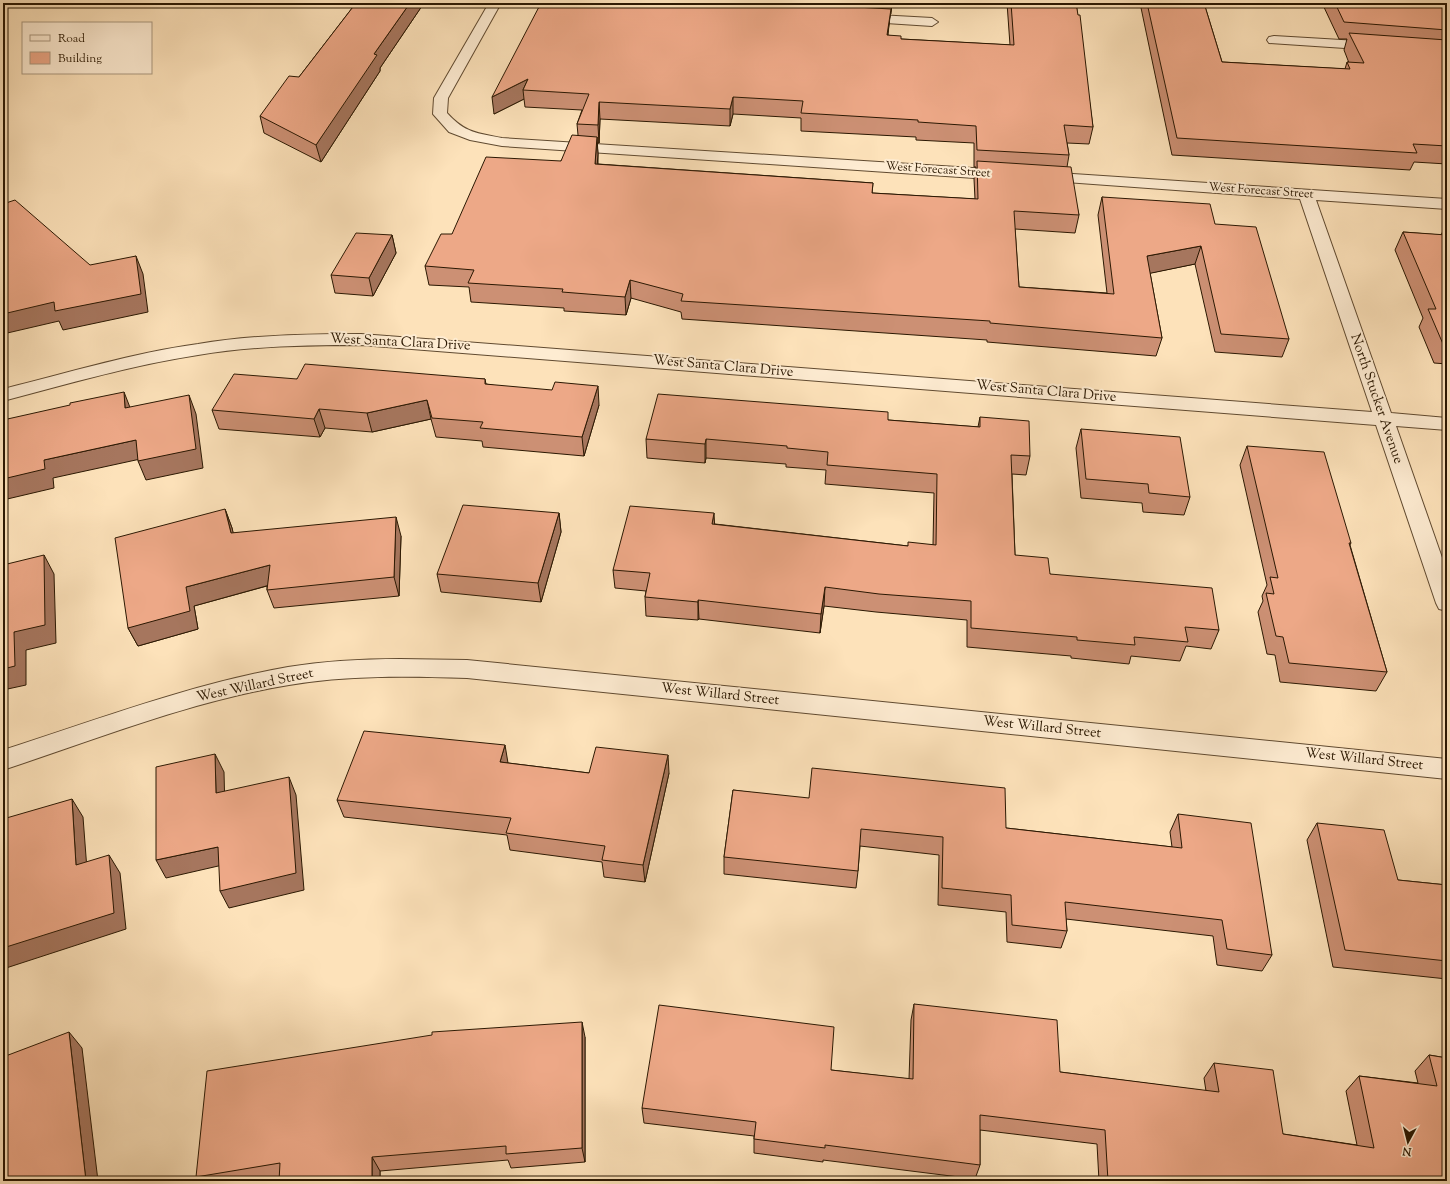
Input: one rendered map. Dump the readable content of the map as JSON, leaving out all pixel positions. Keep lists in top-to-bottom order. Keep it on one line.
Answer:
{"streets":{"street":["West Forecast Street","West Santa Clara Drive","North Stucker Avenue","West Willard Street"]},"crossings":[["West Forecast Street","North Stucker Avenue"],["West Santa Clara Drive","North Stucker Avenue"]],"legend":["Road","Building"],"north":"bottom"}
